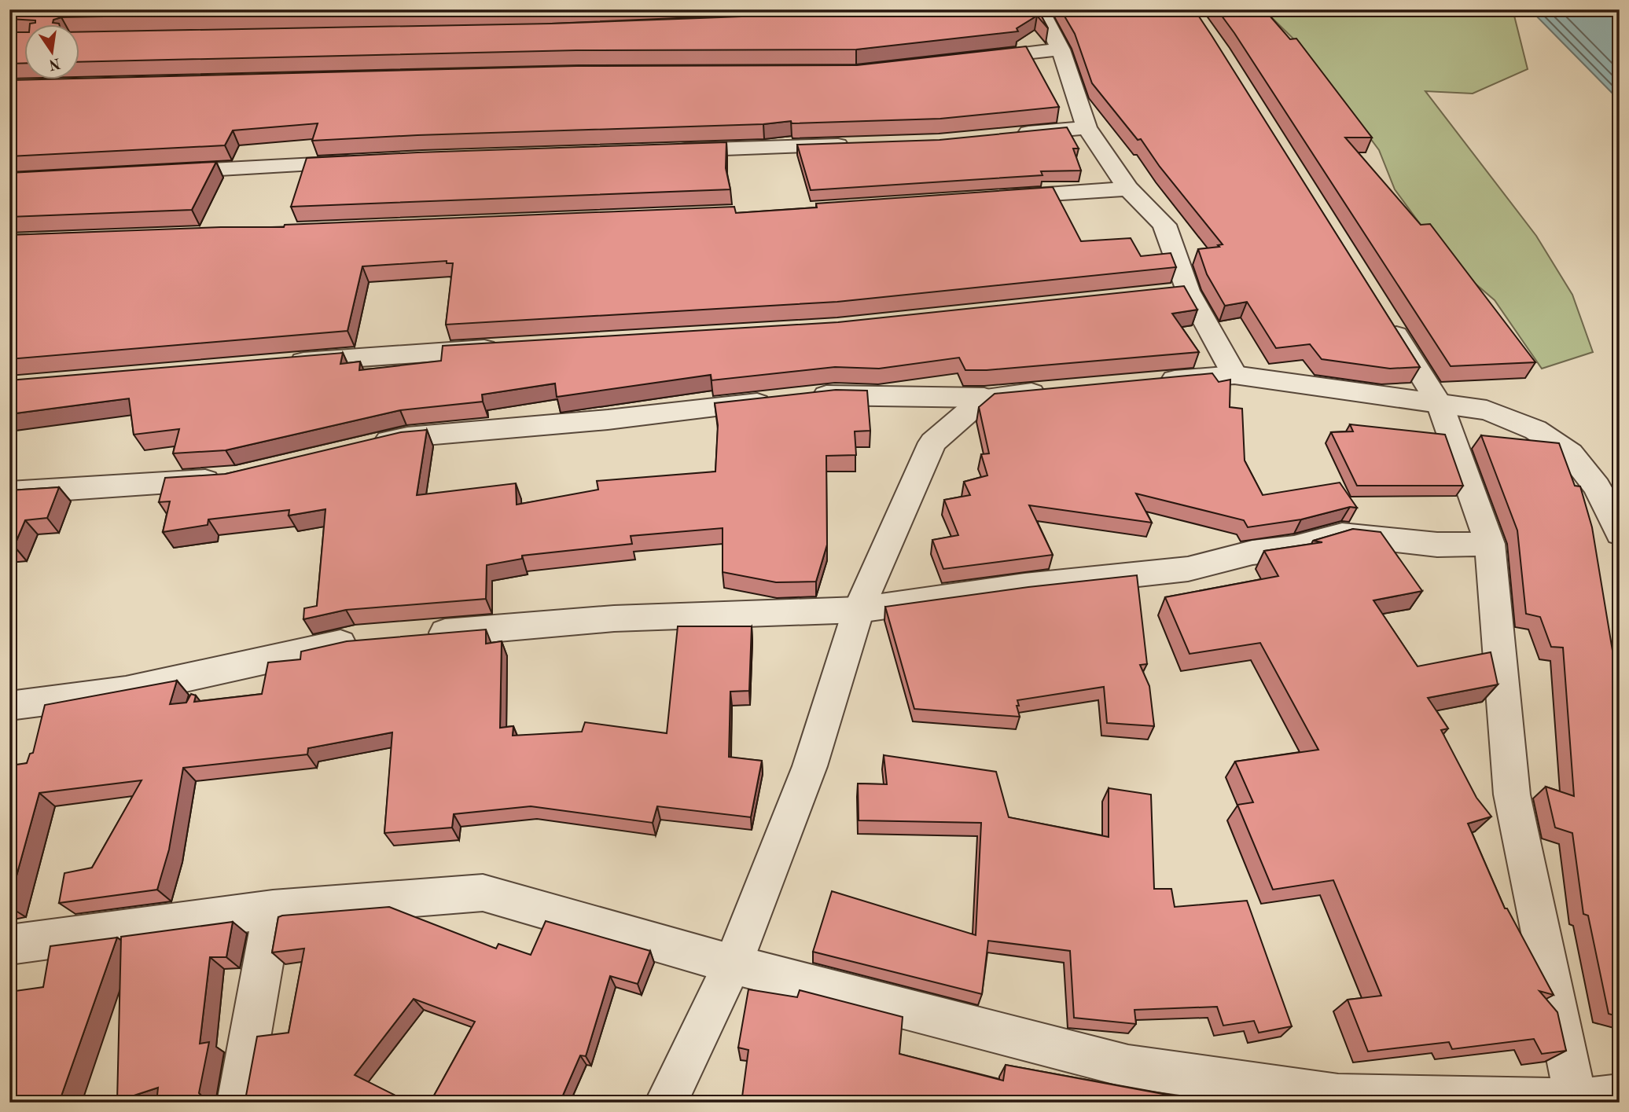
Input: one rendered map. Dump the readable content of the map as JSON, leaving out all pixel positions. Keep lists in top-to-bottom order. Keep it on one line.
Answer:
{"north":"bottom"}
